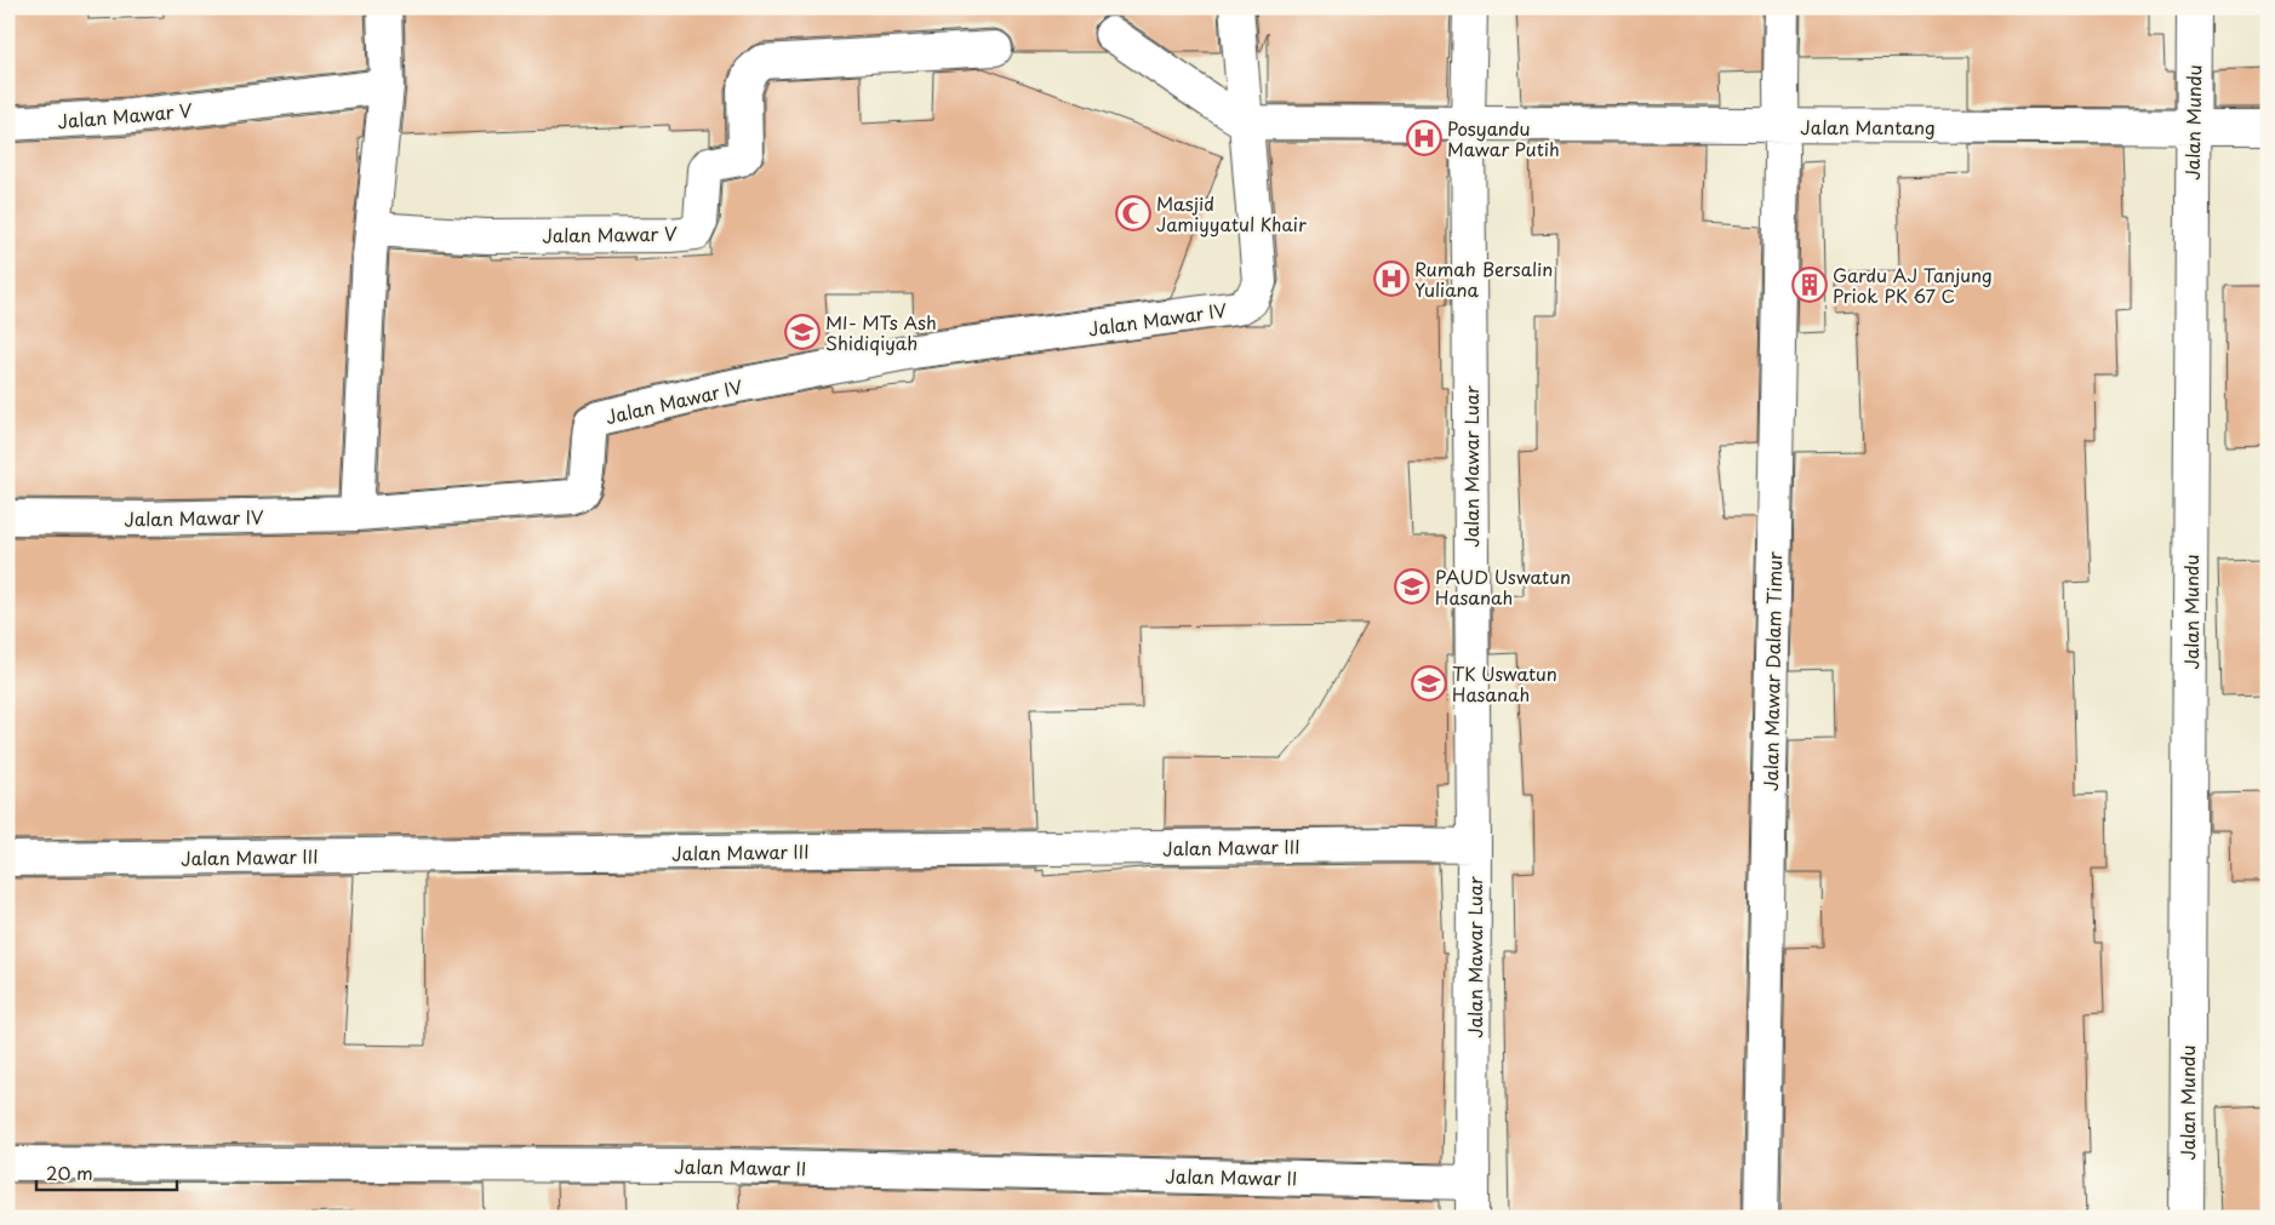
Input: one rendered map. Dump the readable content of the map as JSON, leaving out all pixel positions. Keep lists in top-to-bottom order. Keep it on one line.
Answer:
{"streets":{"street":["Jalan Mawar V","Jalan Mundu","Jalan Mantang","Jalan Mawar IV","Jalan Mawar Luar","Jalan Mawar Dalam Timur","Jalan Mawar III","Jalan Mawar II"]},"crossings":[["Jalan Mundu","Jalan Mantang"],["Jalan Mantang","Jalan Mawar IV"],["Jalan Mantang","Jalan Mawar Luar"],["Jalan Mantang","Jalan Mawar Dalam Timur"],["Jalan Mawar Luar","Jalan Mawar III"],["Jalan Mawar Luar","Jalan Mawar II"]],"places":{"hospital":["Posyandu Mawar Putih","Rumah Bersalin Yuliana"],"mosque":["Masjid Jamiyyatul Khair"],"building":["Gardu AJ Tanjung Priok PK 67 C"],"school or university":["MI- MTs Ash Shidiqiyah","PAUD Uswatun Hasanah","TK Uswatun Hasanah"]},"scale_bar":"20 m"}
